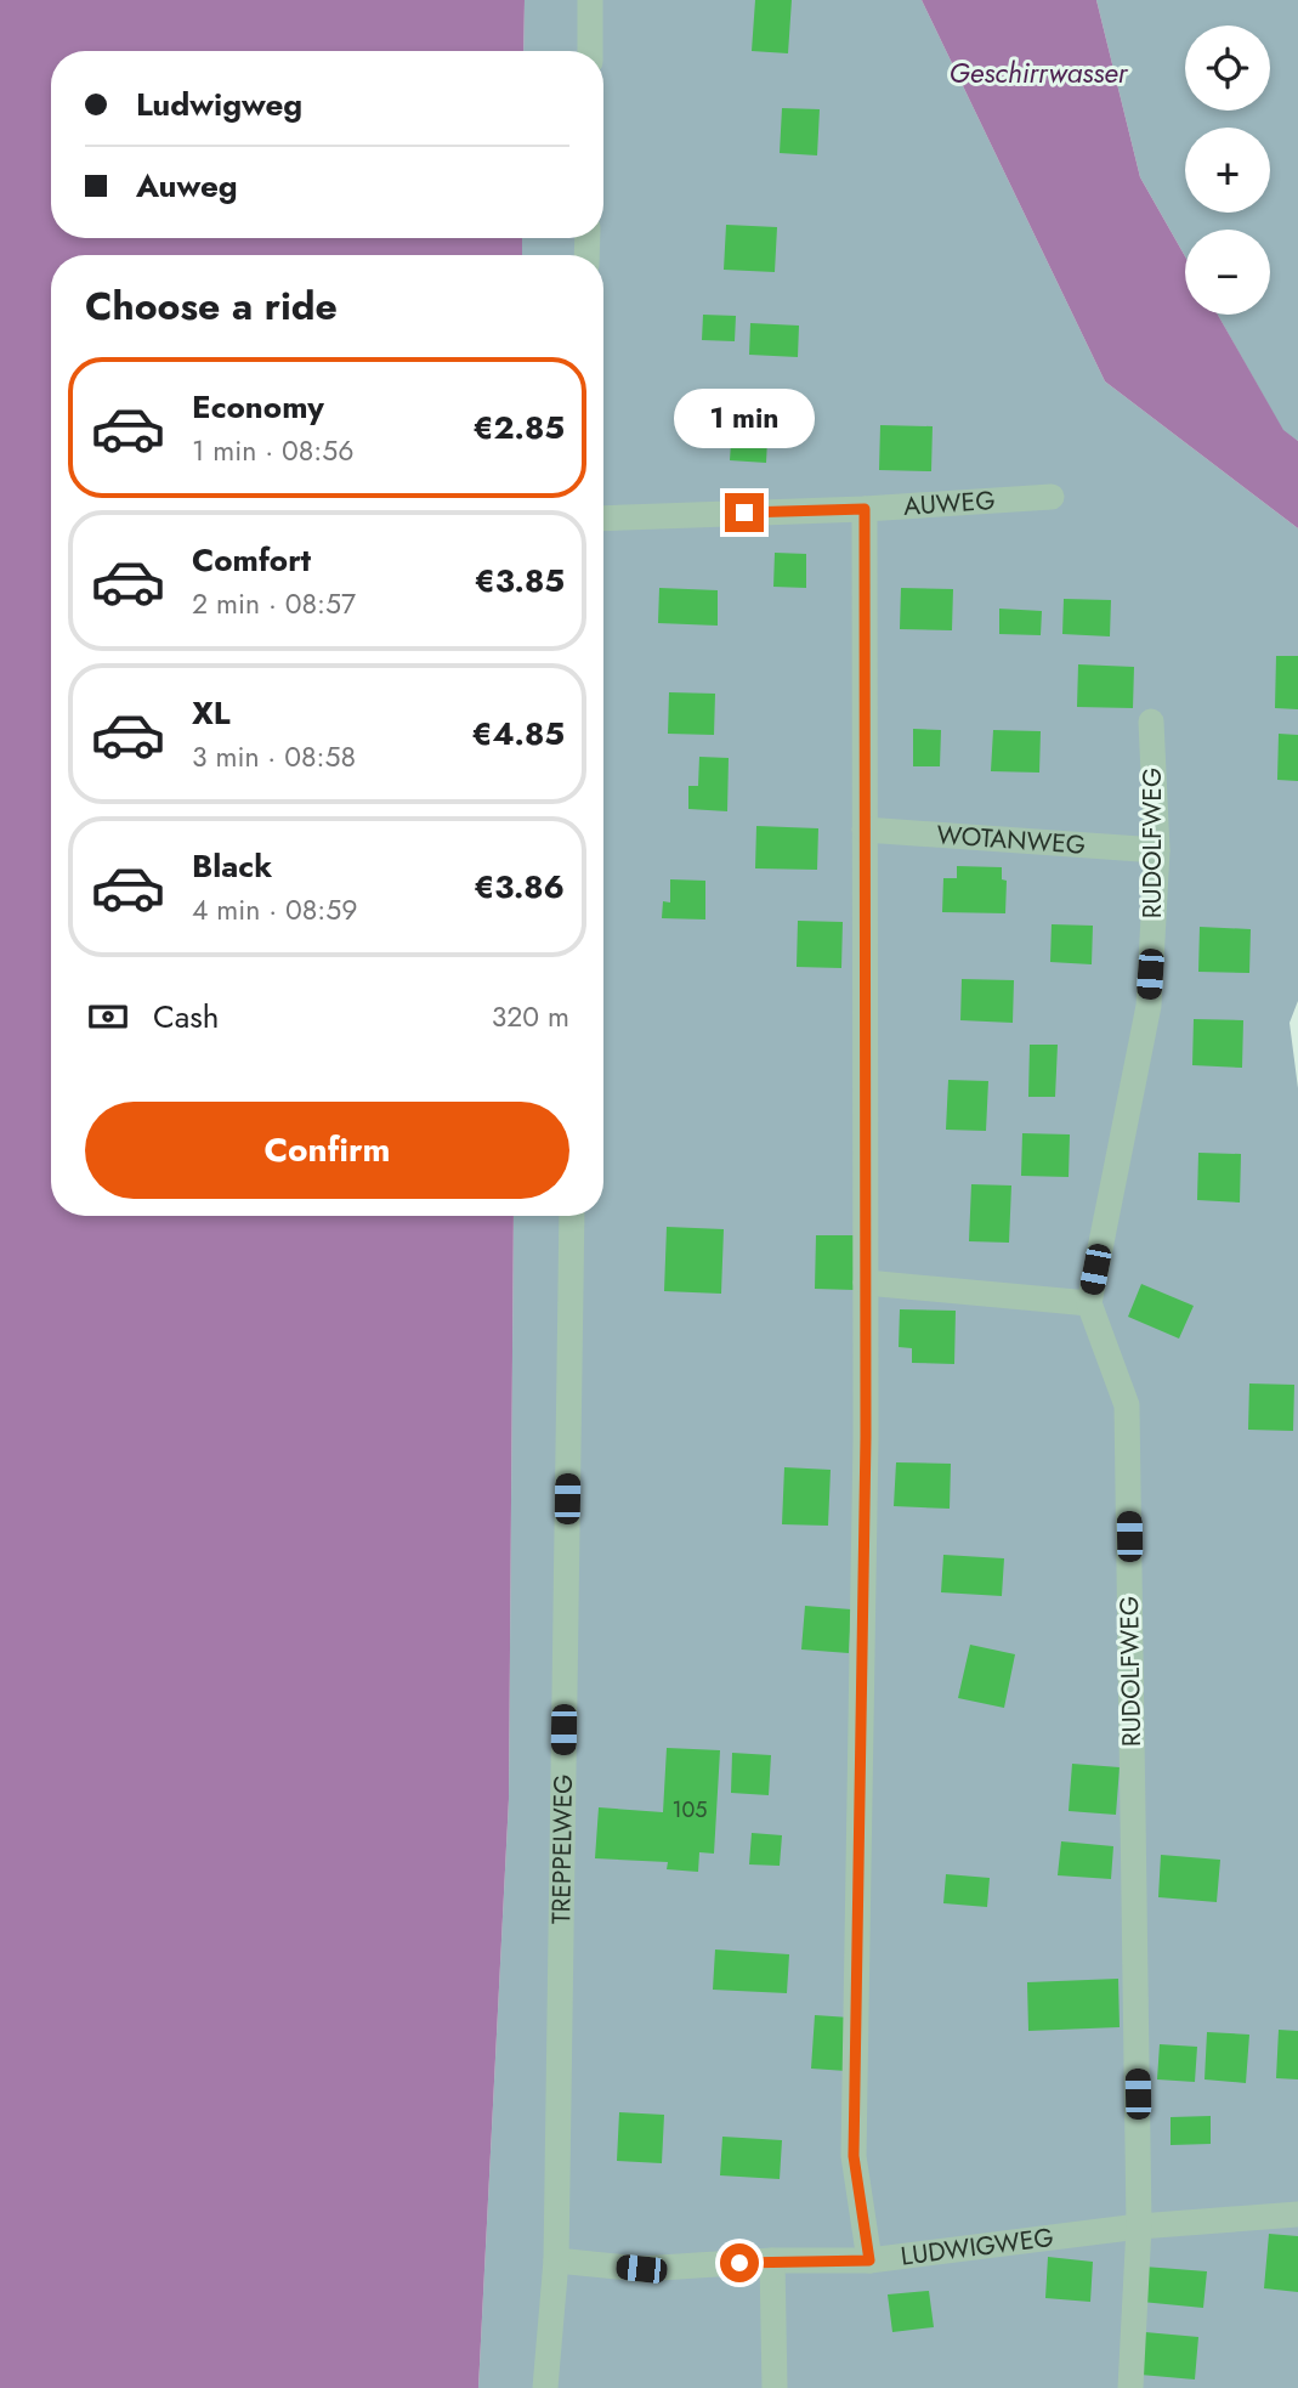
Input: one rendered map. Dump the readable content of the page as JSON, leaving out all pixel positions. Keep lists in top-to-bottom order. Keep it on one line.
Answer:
{"streets":{"street":["AUWEG","WOTANWEG","RUDOLFWEG","TREPPELWEG","LUDWIGWEG"]},"crossings":[["WOTANWEG","RUDOLFWEG"],["RUDOLFWEG","LUDWIGWEG"],["TREPPELWEG","LUDWIGWEG"]],"water":["Geschirrwasser"],"house_numbers":["105"],"page":{"map_buttons":["+","−"],"banner":["Ludwigweg","Auweg"],"heading":"Choose a ride","list":[{"name":"Economy","note":"1 min · 08:56","value":"€2.85"},{"name":"Comfort","note":"2 min · 08:57","value":"€3.85"},{"name":"XL","note":"3 min · 08:58","value":"€4.85"},{"name":"Black","note":"4 min · 08:59","value":"€3.86"}],"bubble":"1 min","pay":["Cash","320 m"],"buttons":"Confirm"}}
